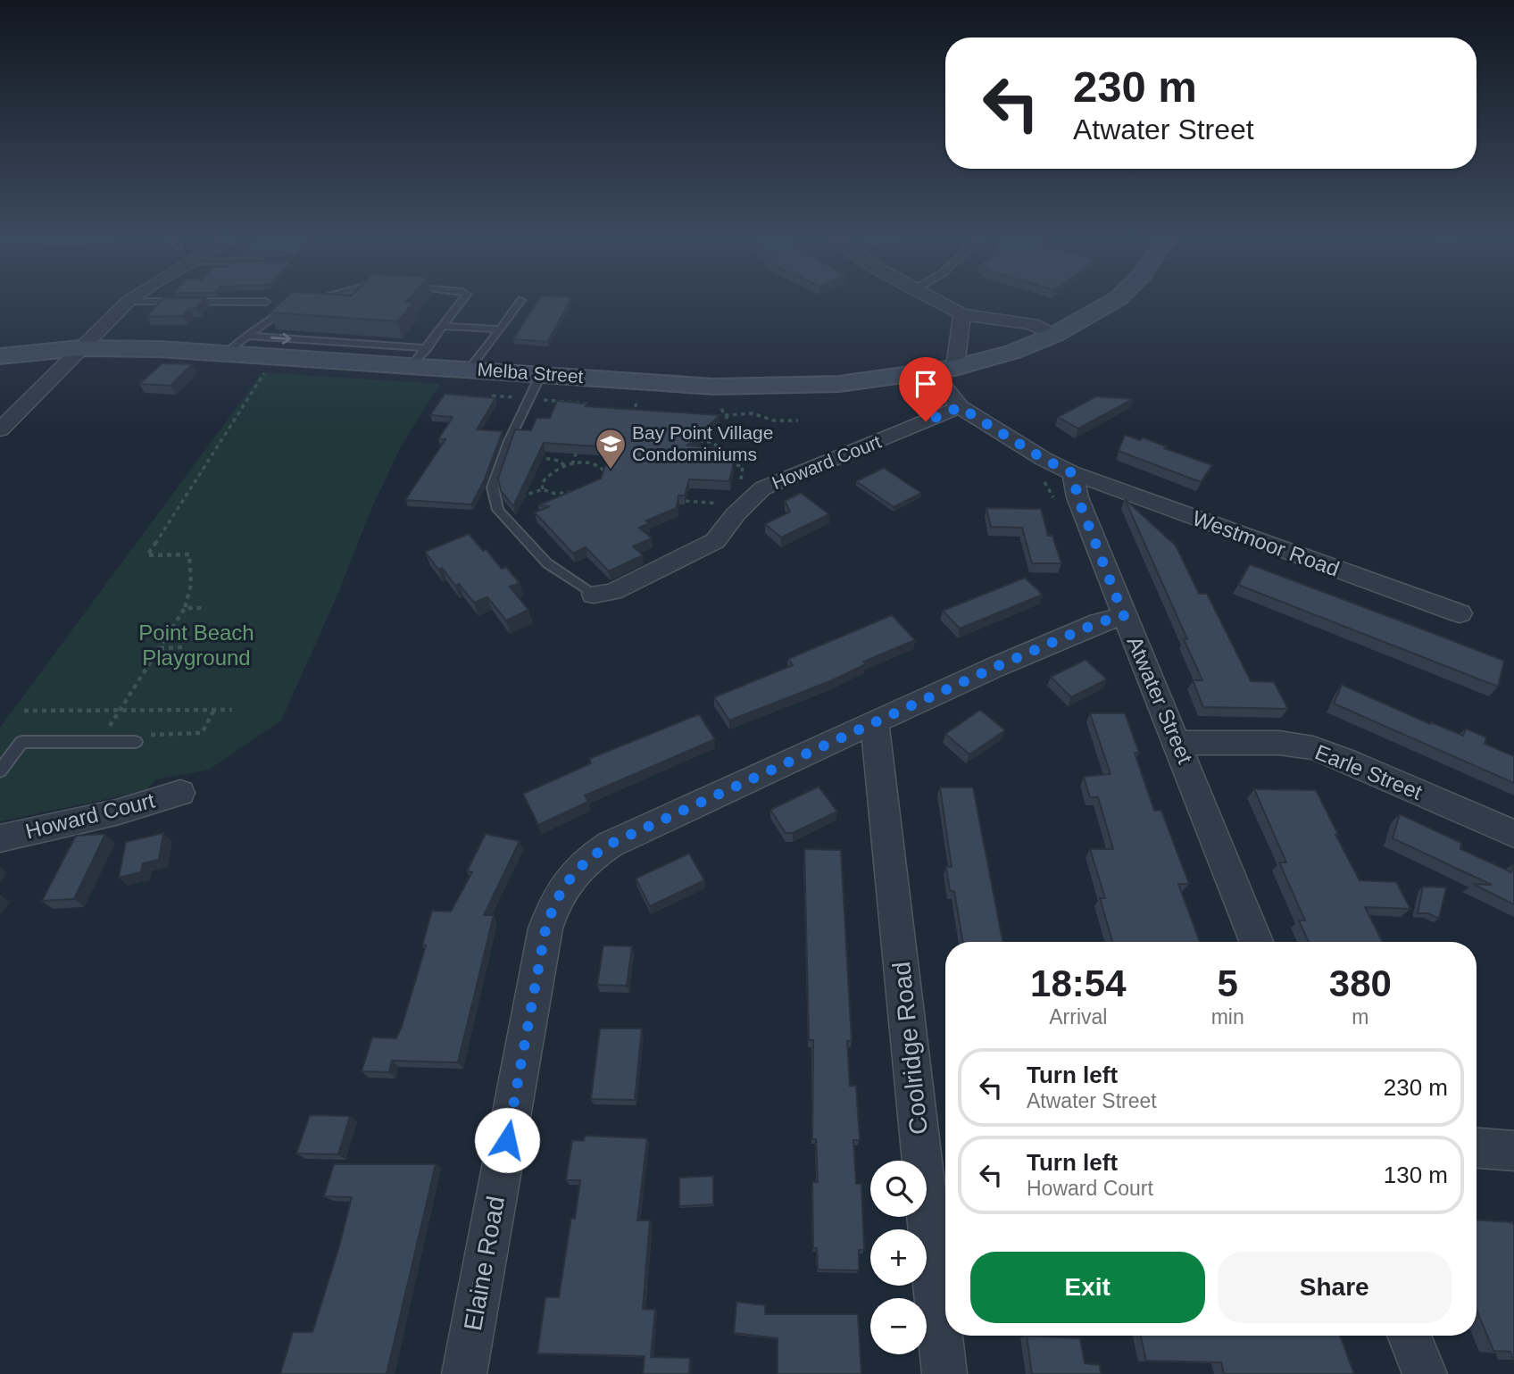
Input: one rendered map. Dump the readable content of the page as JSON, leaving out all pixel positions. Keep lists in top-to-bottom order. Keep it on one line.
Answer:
{"streets":{"main road":["Melba Street"],"street":["Howard Court","Westmoor Road","Atwater Street","Earle Street","Coolridge Road","Elaine Road"]},"crossings":[["Westmoor Road","Atwater Street"],["Atwater Street","Earle Street"],["Atwater Street","Elaine Road"],["Coolridge Road","Elaine Road"]],"parks":["Point Beach Playground"],"places":{"school or university":["Bay Point Village Condominiums"]},"page":{"turn":["230 m","Atwater Street"],"eta":["18:54","Arrival","5","min","380","m"],"list":[{"name":"Turn left","note":"Atwater Street","value":"230 m"},{"name":"Turn left","note":"Howard Court","value":"130 m"}],"map_buttons":["+","−"],"buttons":["Exit","Share"]}}
